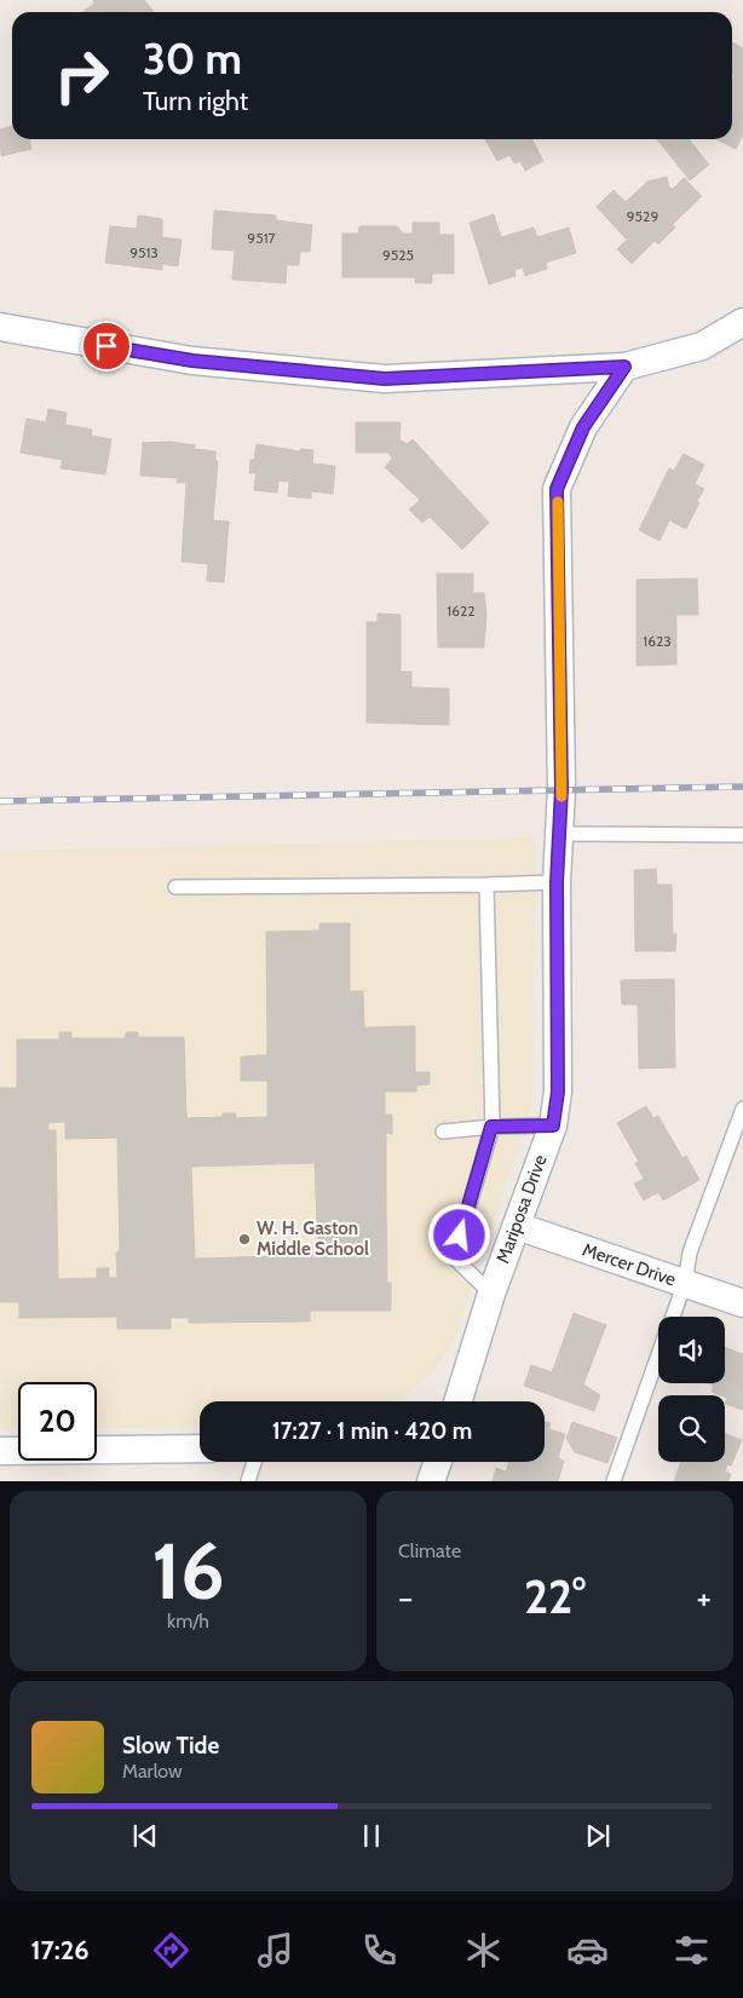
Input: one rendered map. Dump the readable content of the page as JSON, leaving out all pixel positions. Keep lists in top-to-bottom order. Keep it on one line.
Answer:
{"streets":{"street":["Mariposa Drive","Mercer Drive"]},"crossings":[["Mariposa Drive","Mercer Drive"]],"places":["W. H. Gaston Middle School"],"house_numbers":["9529","9517","9513","9525","1622","1623"],"page":{"turn":["30 m","Turn right"],"limit":"20","trip":"17:27 · 1 min · 420 m","tile":[["16","km/h"],"Climate"],"heat":["−","22°","+"],"song":["Slow Tide","Marlow"],"tabs":"17:26"}}
